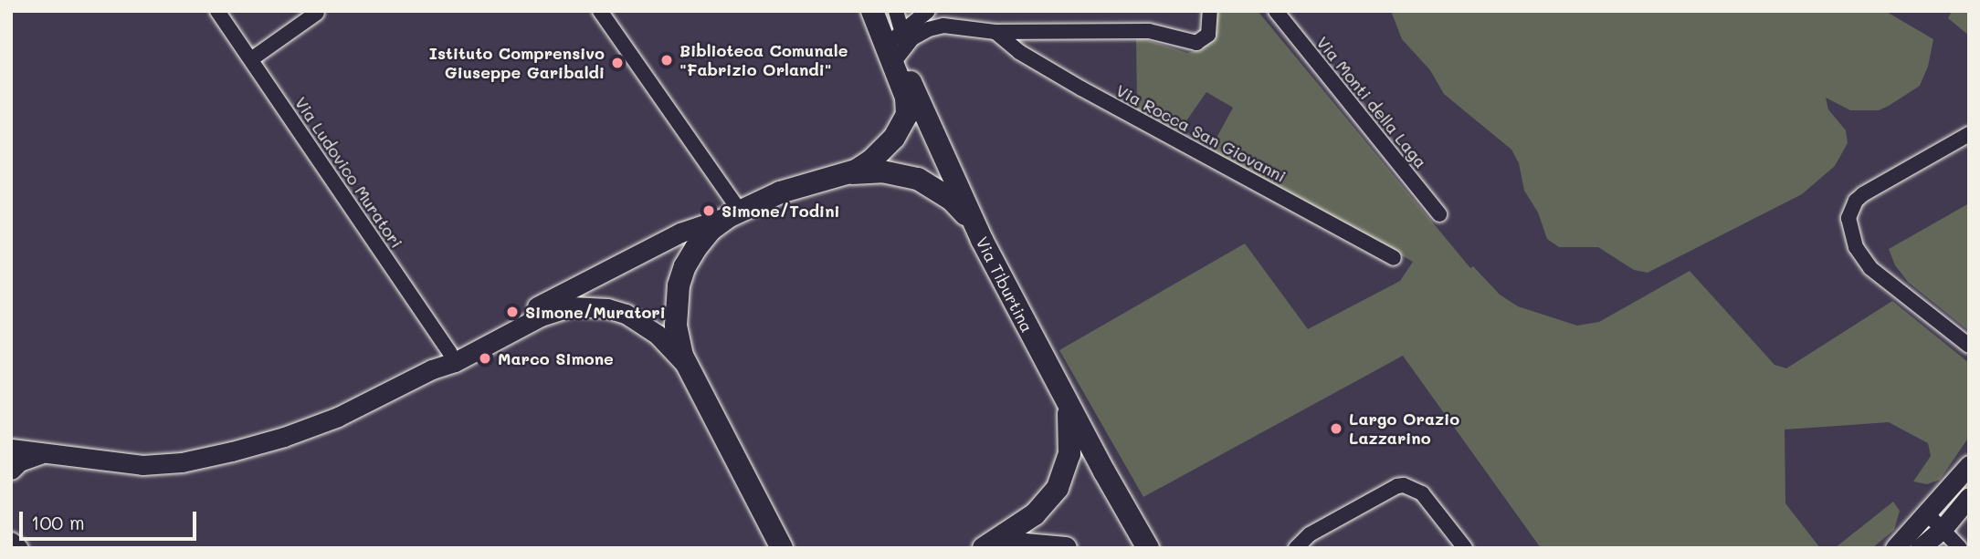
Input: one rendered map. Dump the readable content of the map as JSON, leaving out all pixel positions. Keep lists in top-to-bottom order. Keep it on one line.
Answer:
{"streets":{"main road":["Via Tiburtina"],"street":["Via Monti della Laga","Via Rocca San Giovanni","Via Ludovico Muratori"]},"places":["Biblioteca Comunale \"Fabrizio Orlandi\"","Istituto Comprensivo Giuseppe Garibaldi","Simone/Todini","Simone/Muratori","Marco Simone","Largo Orazio Lazzarino"],"scale_bar":"100 m"}
